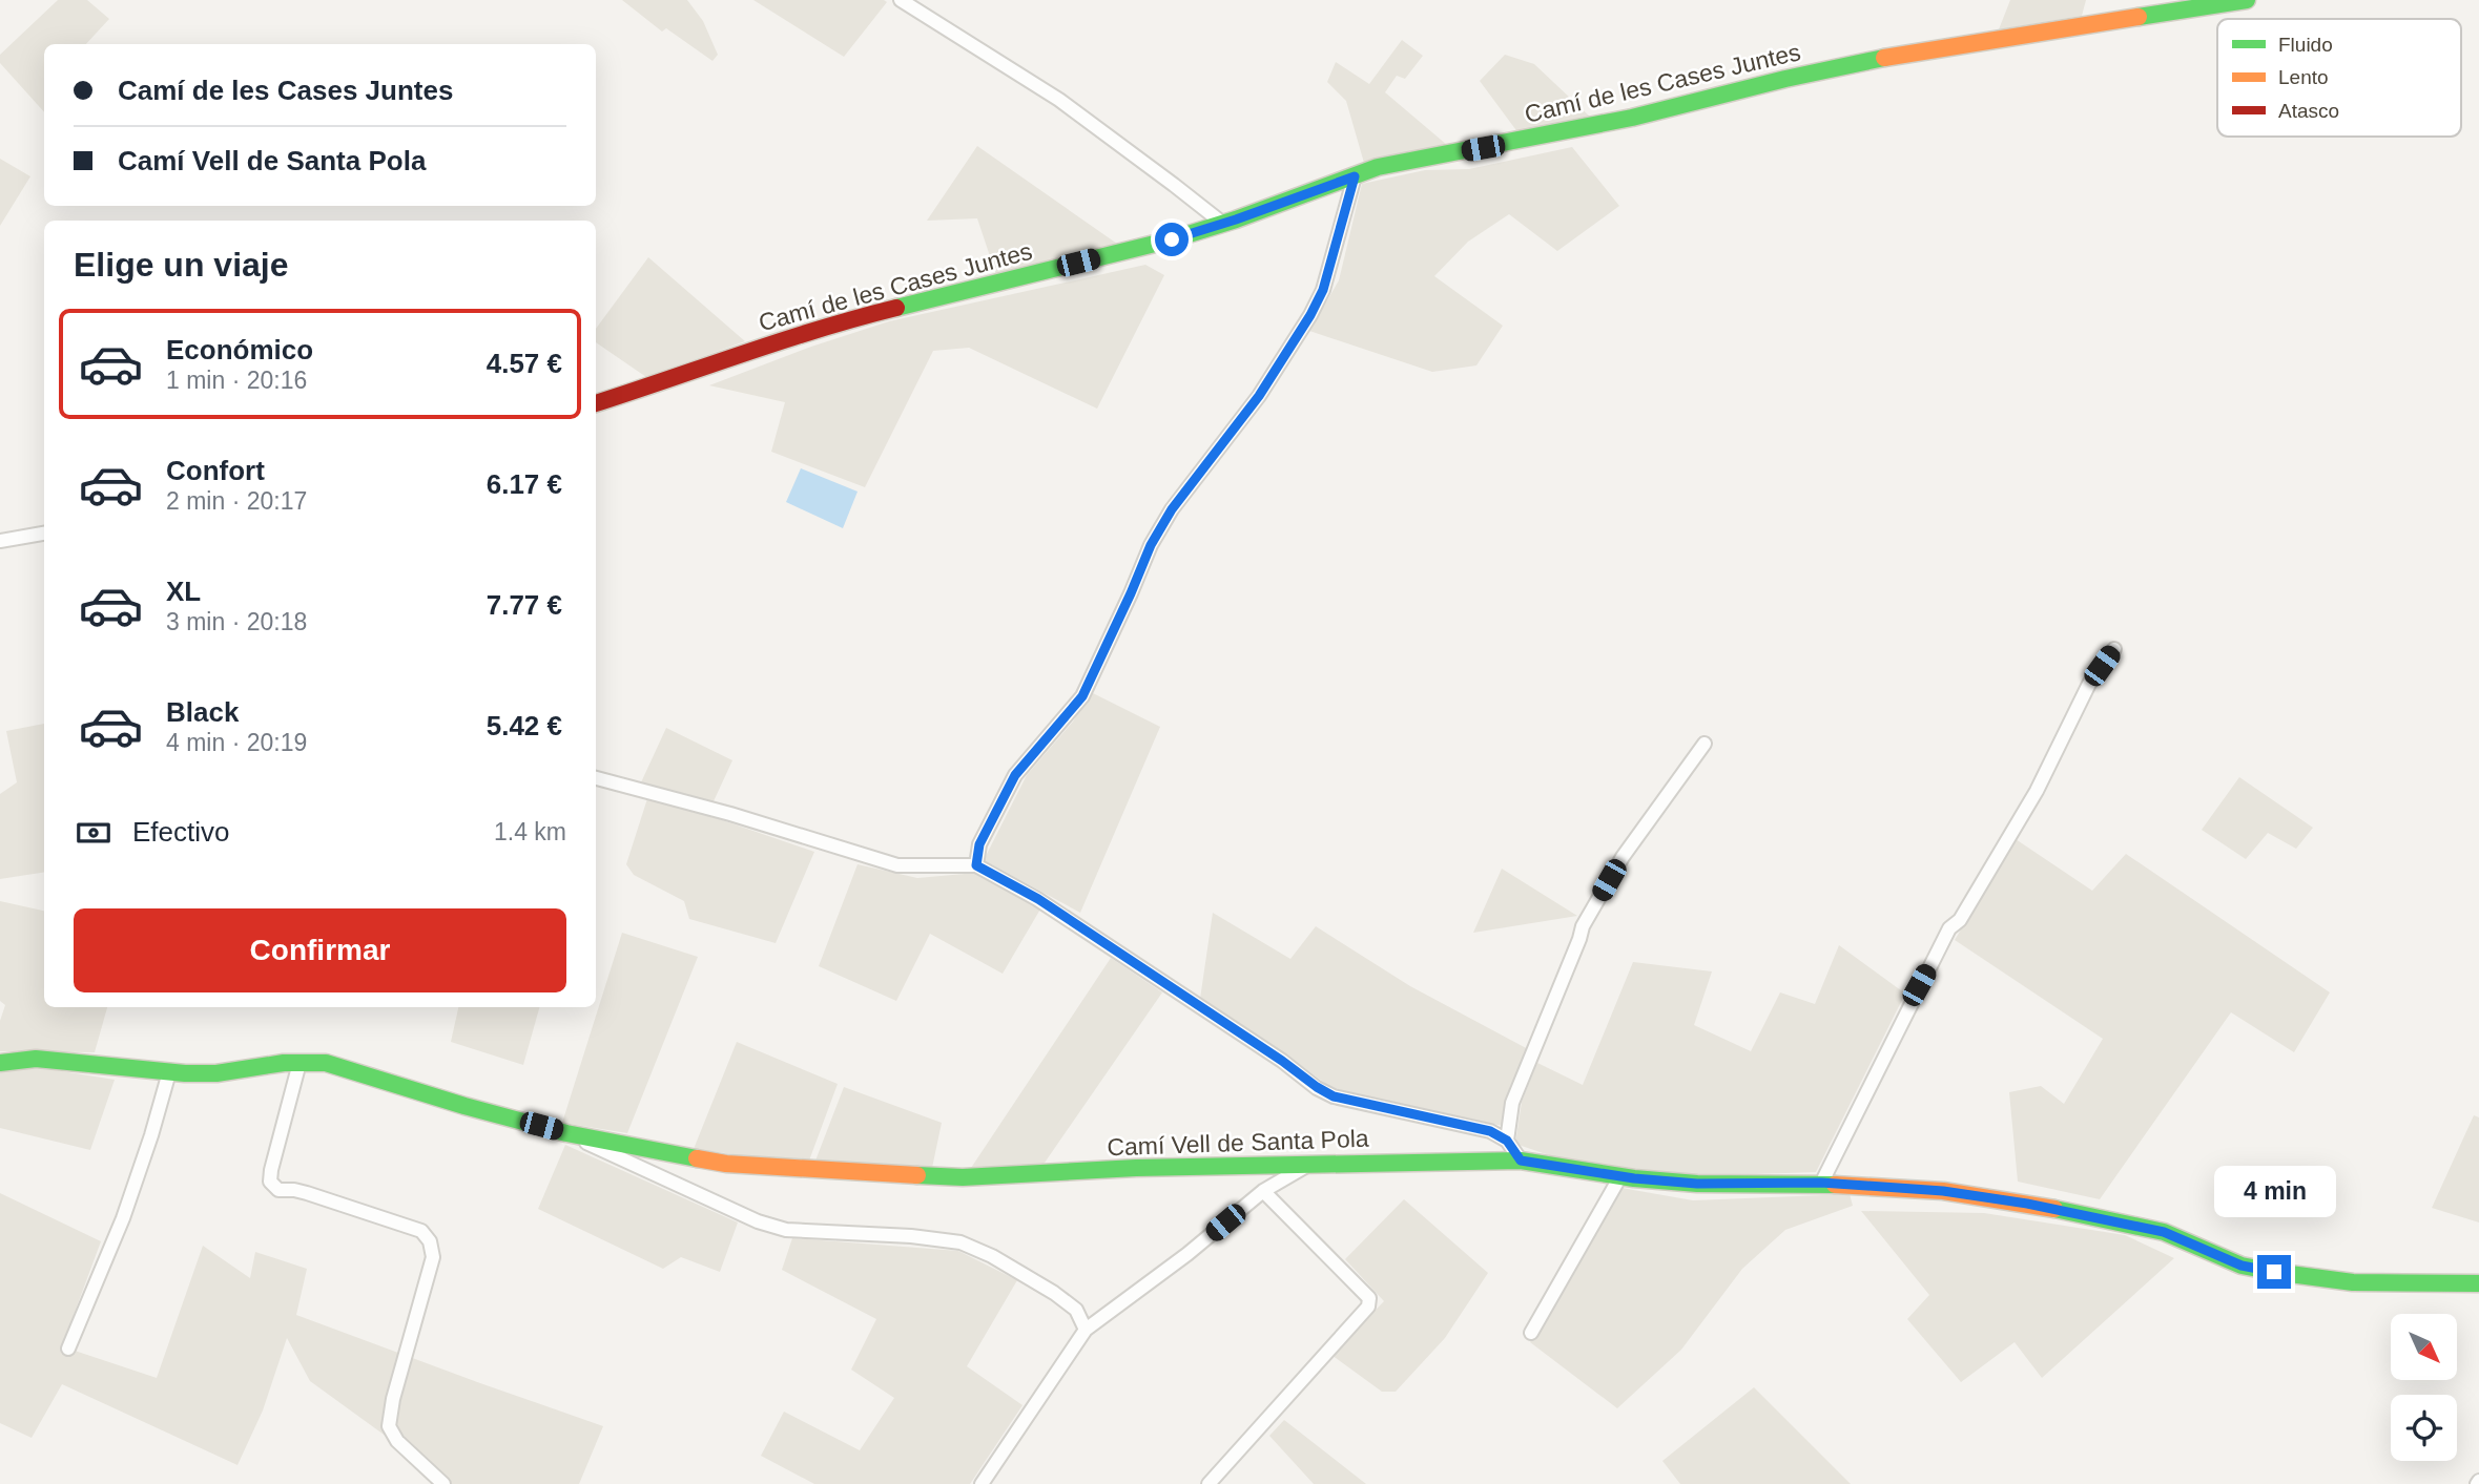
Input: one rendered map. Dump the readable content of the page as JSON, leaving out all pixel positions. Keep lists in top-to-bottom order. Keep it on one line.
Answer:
{"streets":{"street":["Camí de les Cases Juntes","Camí Vell de Santa Pola"]},"legend":["Fluido","Lento","Atasco"],"north":"bottom right","page":{"banner":["Camí de les Cases Juntes","Camí Vell de Santa Pola"],"heading":"Elige un viaje","list":[{"name":"Económico","note":"1 min · 20:16","value":"4.57 €"},{"name":"Confort","note":"2 min · 20:17","value":"6.17 €"},{"name":"XL","note":"3 min · 20:18","value":"7.77 €"},{"name":"Black","note":"4 min · 20:19","value":"5.42 €"}],"pay":["Efectivo","1.4 km"],"buttons":"Confirmar","bubble":"4 min"}}
